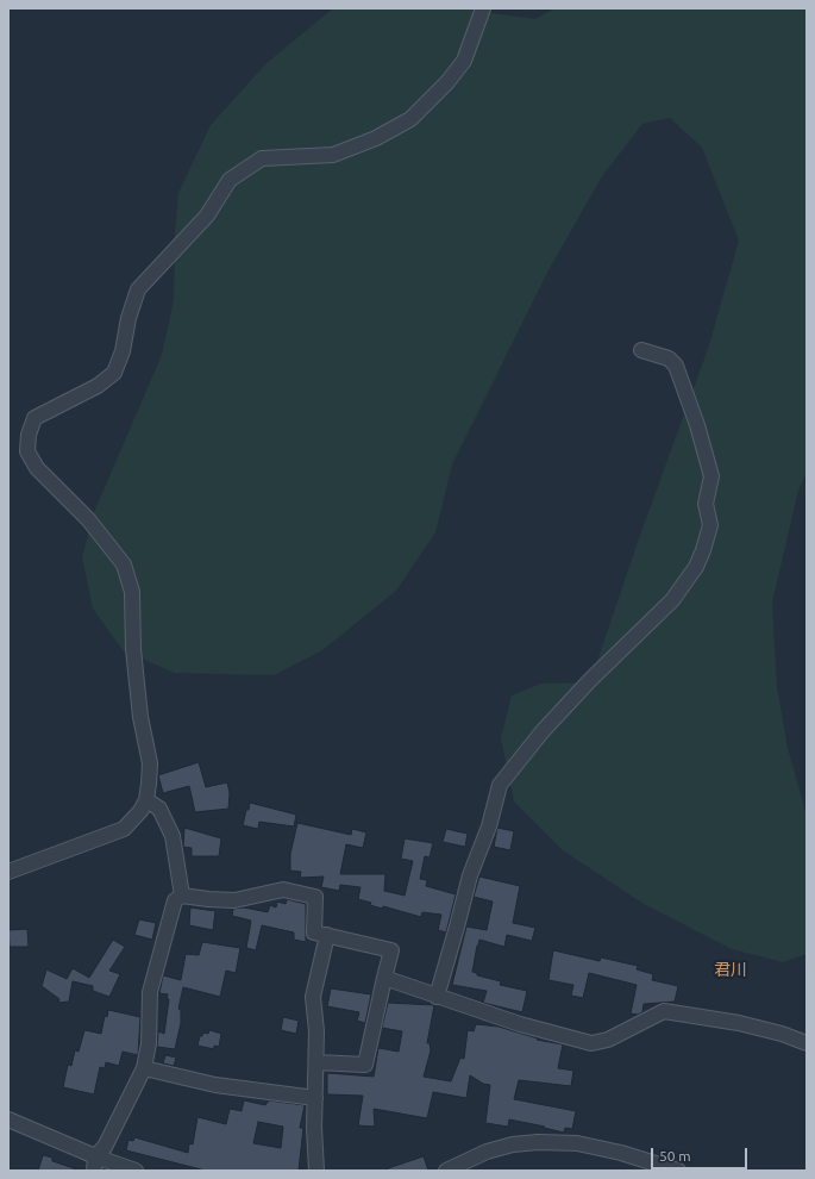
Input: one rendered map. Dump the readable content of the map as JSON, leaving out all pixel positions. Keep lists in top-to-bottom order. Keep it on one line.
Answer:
{"districts":["君川"],"scale_bar":"50 m"}
